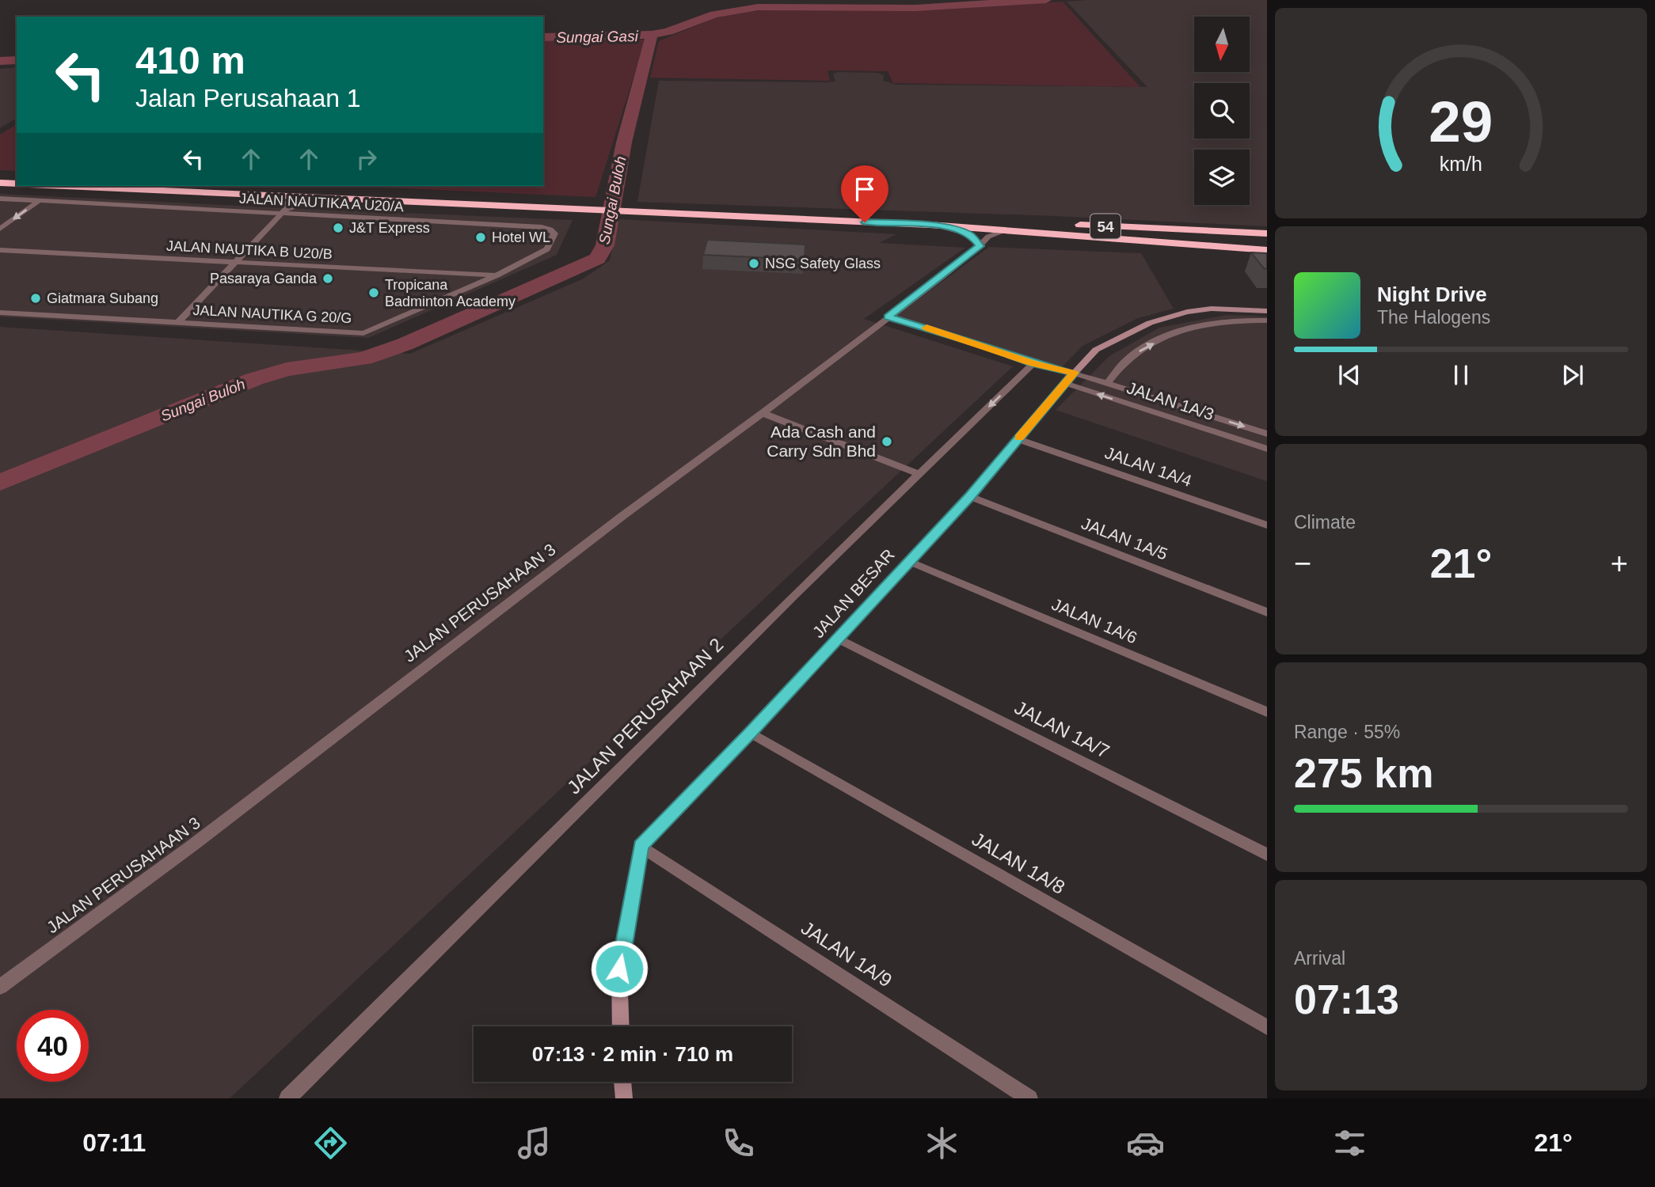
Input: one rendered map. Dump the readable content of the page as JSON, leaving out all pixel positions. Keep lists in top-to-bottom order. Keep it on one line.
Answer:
{"streets":{"highway":["54"],"street":["JALAN NAUTIKA A U20/A","JALAN NAUTIKA B U20/B","JALAN NAUTIKA G 20/G","JALAN 1A/3","JALAN 1A/4","JALAN 1A/5","JALAN BESAR","JALAN PERUSAHAAN 3","JALAN 1A/6","JALAN PERUSAHAAN 2","JALAN 1A/7","JALAN 1A/8","JALAN 1A/9"]},"crossings":[["JALAN NAUTIKA A U20/A","JALAN NAUTIKA G 20/G"],["54","JALAN PERUSAHAAN 3"],["JALAN NAUTIKA B U20/B","JALAN NAUTIKA G 20/G"],["JALAN 1A/3","JALAN BESAR"],["JALAN 1A/3","JALAN PERUSAHAAN 3"],["JALAN 1A/3","JALAN PERUSAHAAN 2"],["JALAN 1A/4","JALAN BESAR"],["JALAN 1A/5","JALAN BESAR"],["JALAN BESAR","JALAN 1A/6"],["JALAN BESAR","JALAN 1A/7"],["JALAN BESAR","JALAN 1A/8"],["JALAN BESAR","JALAN 1A/9"]],"water":["Sungai Gasi","Sungai Buloh"],"places":["J&T Express","Hotel WL","NSG Safety Glass","Pasaraya Ganda","Tropicana Badminton Academy","Giatmara Subang","Ada Cash and Carry Sdn Bhd"],"north":"bottom","page":{"turn":["410 m","Jalan Perusahaan 1"],"song":["Night Drive","The Halogens"],"tile":["Climate",["Range · 55%","275 km"],["Arrival","07:13"]],"heat":["−","21°","+"],"limit":"40","trip":"07:13 · 2 min · 710 m","tabs":["07:11","21°"],"gauge":["29","km/h"]}}
